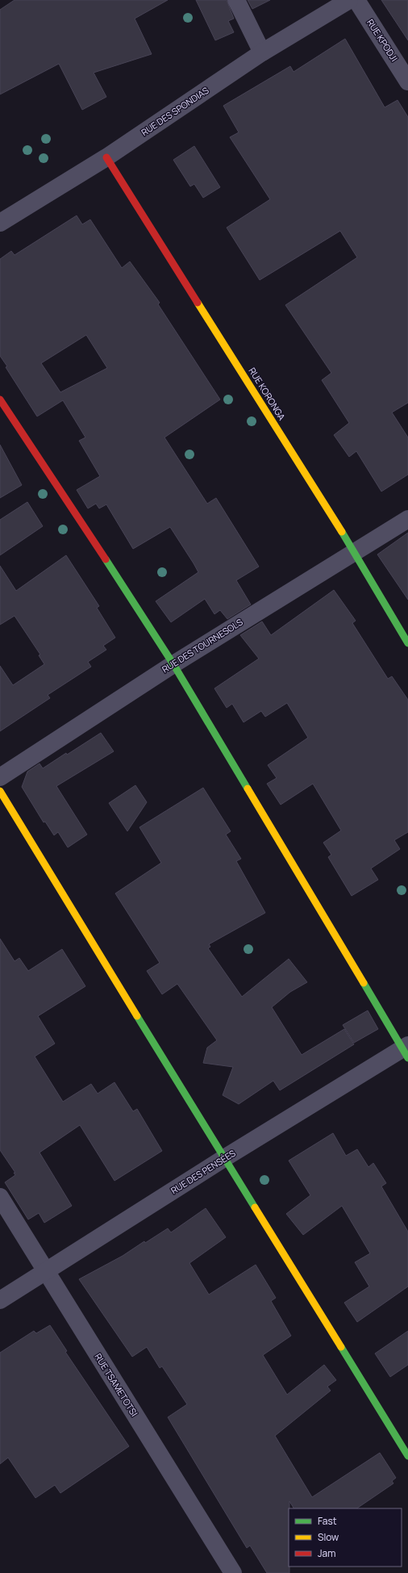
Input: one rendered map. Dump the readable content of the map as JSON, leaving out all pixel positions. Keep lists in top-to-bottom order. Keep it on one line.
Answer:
{"streets":{"street":["RUE KPODJI","RUE DES SPONDIAS","RUE KORONGA","RUE DES TOURNESOLS","RUE DES PENSÉES","RUE TSAMETOTSI"]},"crossings":[["RUE DES SPONDIAS","RUE KORONGA"],["RUE KORONGA","RUE DES TOURNESOLS"],["RUE DES PENSÉES","RUE TSAMETOTSI"]],"legend":["Fast","Slow","Jam"]}
